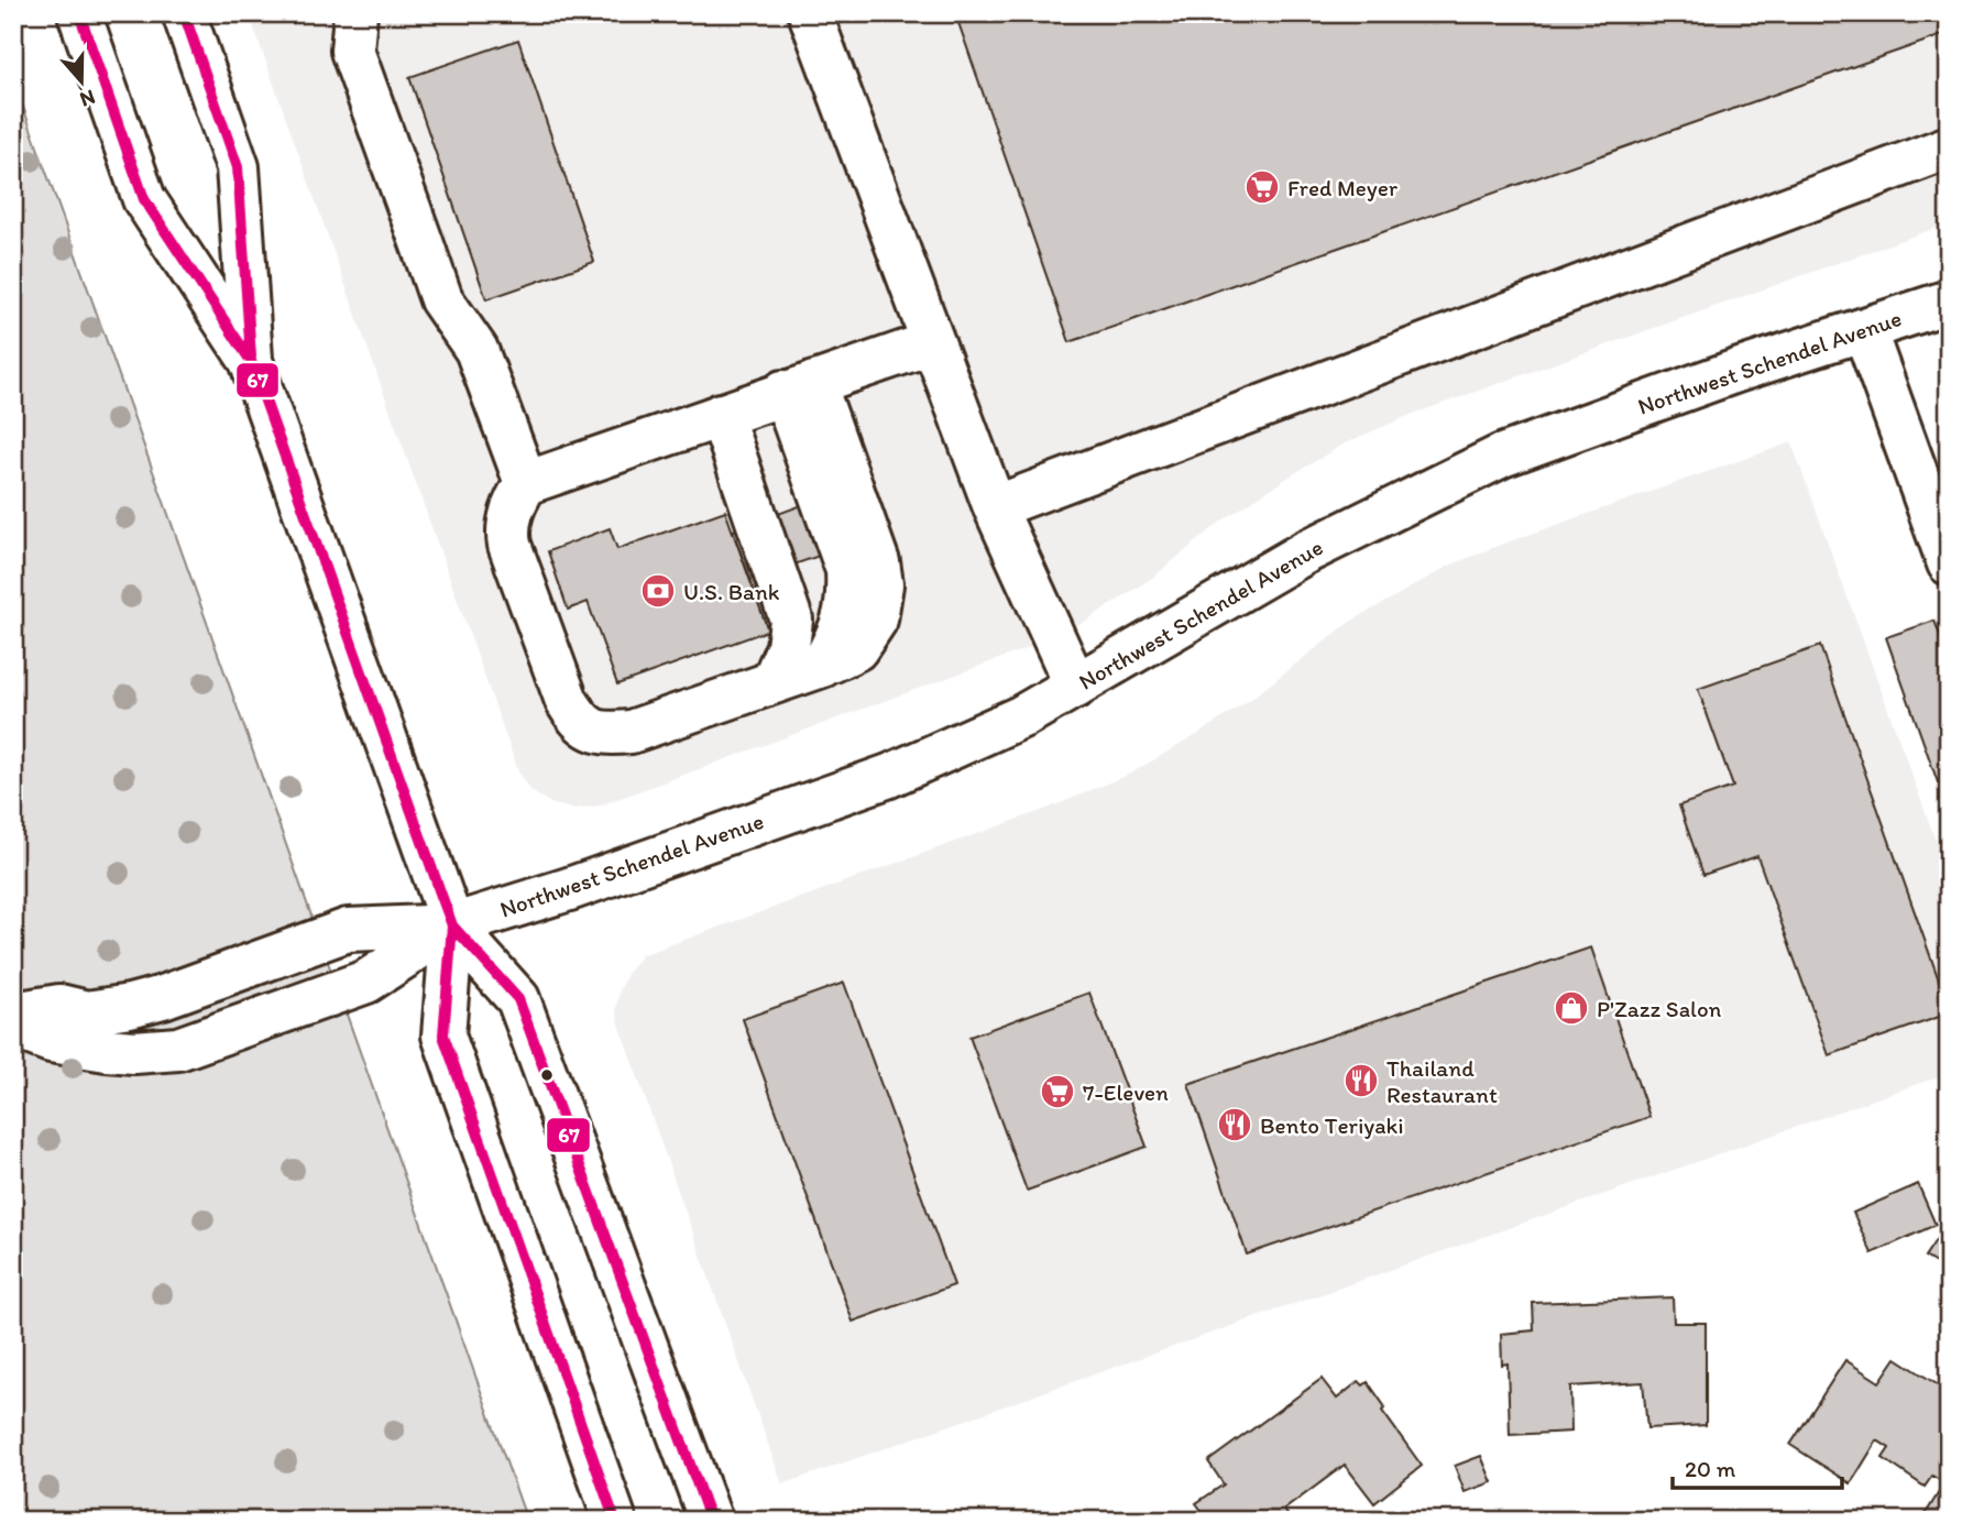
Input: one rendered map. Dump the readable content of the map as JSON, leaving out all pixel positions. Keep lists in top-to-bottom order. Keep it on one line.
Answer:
{"streets":{"main road":["Northwest Schendel Avenue"]},"places":{"supermarket":["Fred Meyer","7-Eleven"],"bank":["U.S. Bank"],"shop":["P'Zazz Salon"],"restaurant":["Thailand Restaurant","Bento Teriyaki"]},"lines":["transit line 67"],"scale_bar":"20 m","north":"bottom"}
